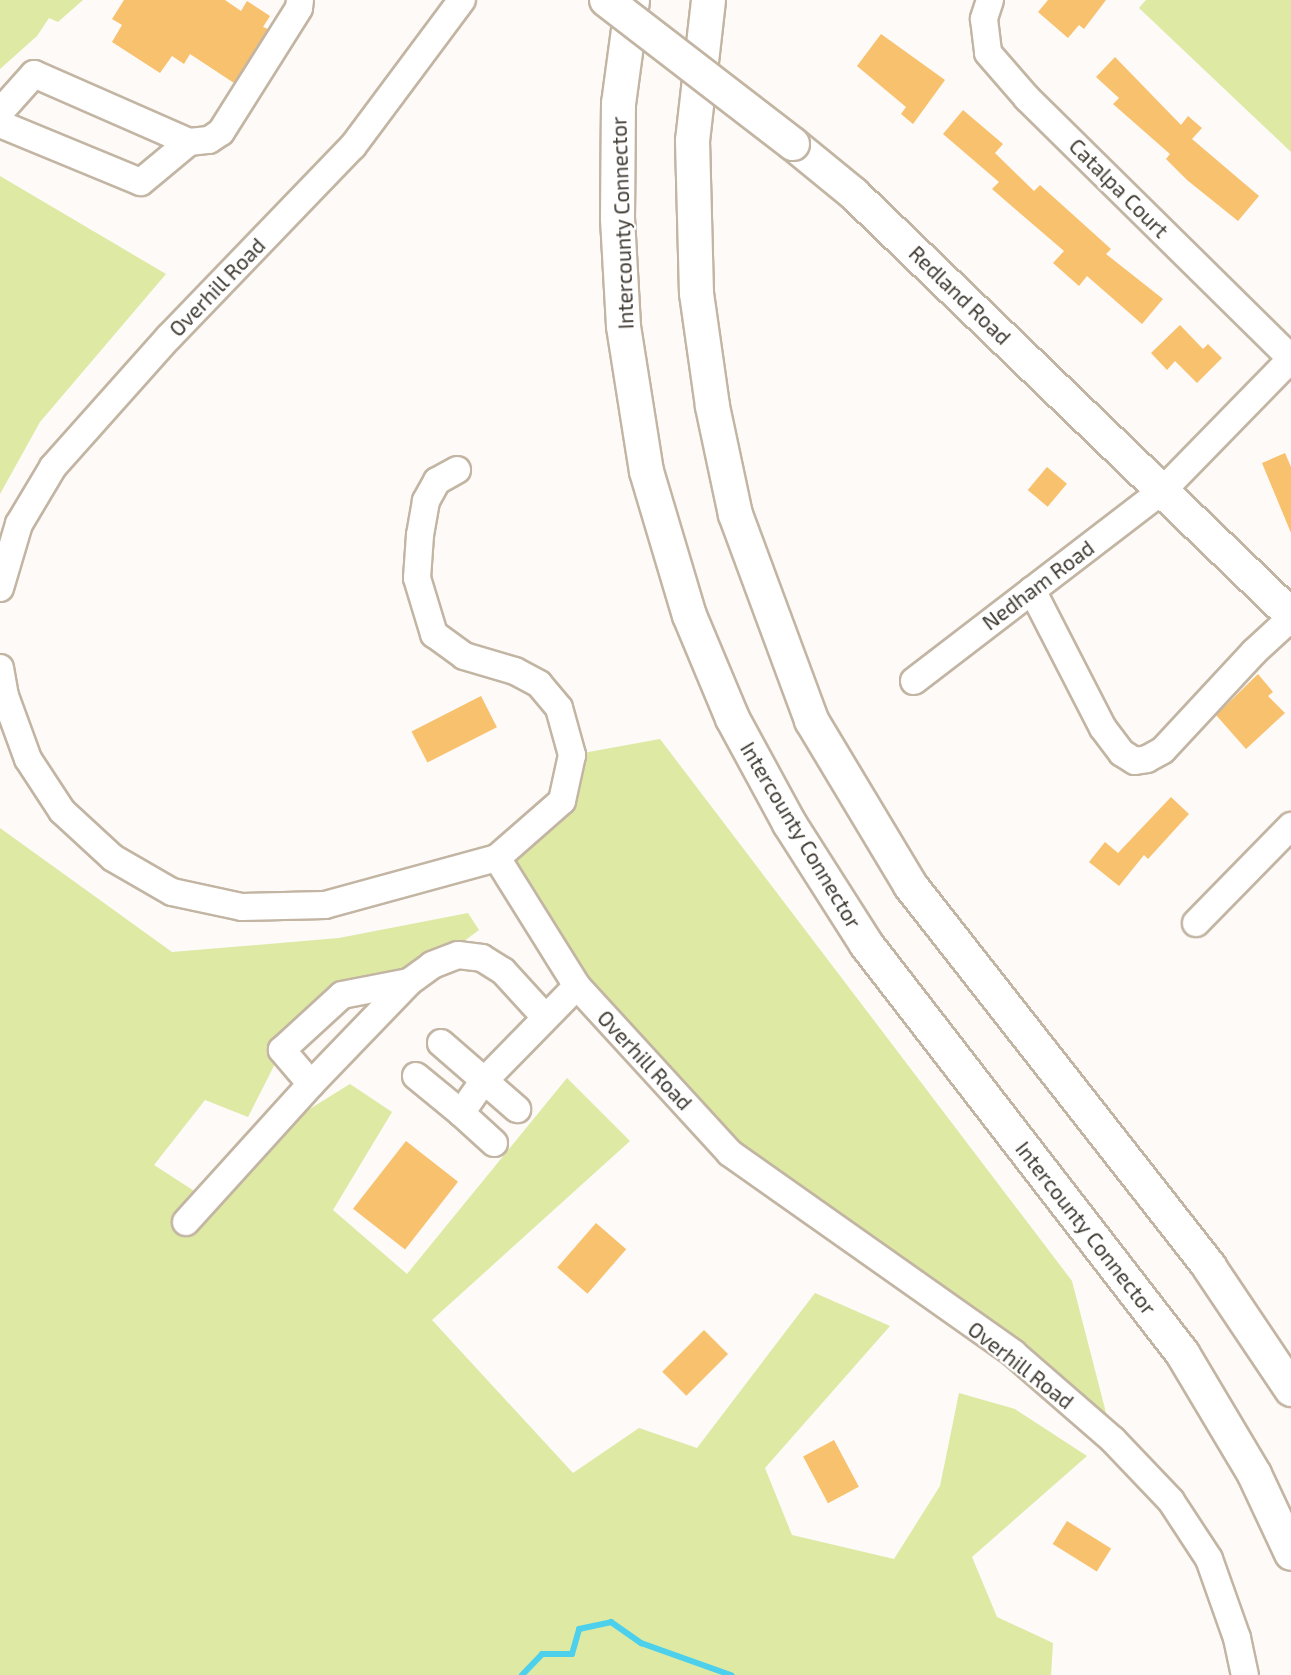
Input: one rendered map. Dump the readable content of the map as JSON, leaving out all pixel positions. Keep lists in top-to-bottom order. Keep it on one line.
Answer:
{"streets":{"highway":["Intercounty Connector"],"main road":["Redland Road"],"street":["Catalpa Court","Overhill Road","Nedham Road"]},"crossings":[["Catalpa Court","Nedham Road"],["Redland Road","Nedham Road"]]}
